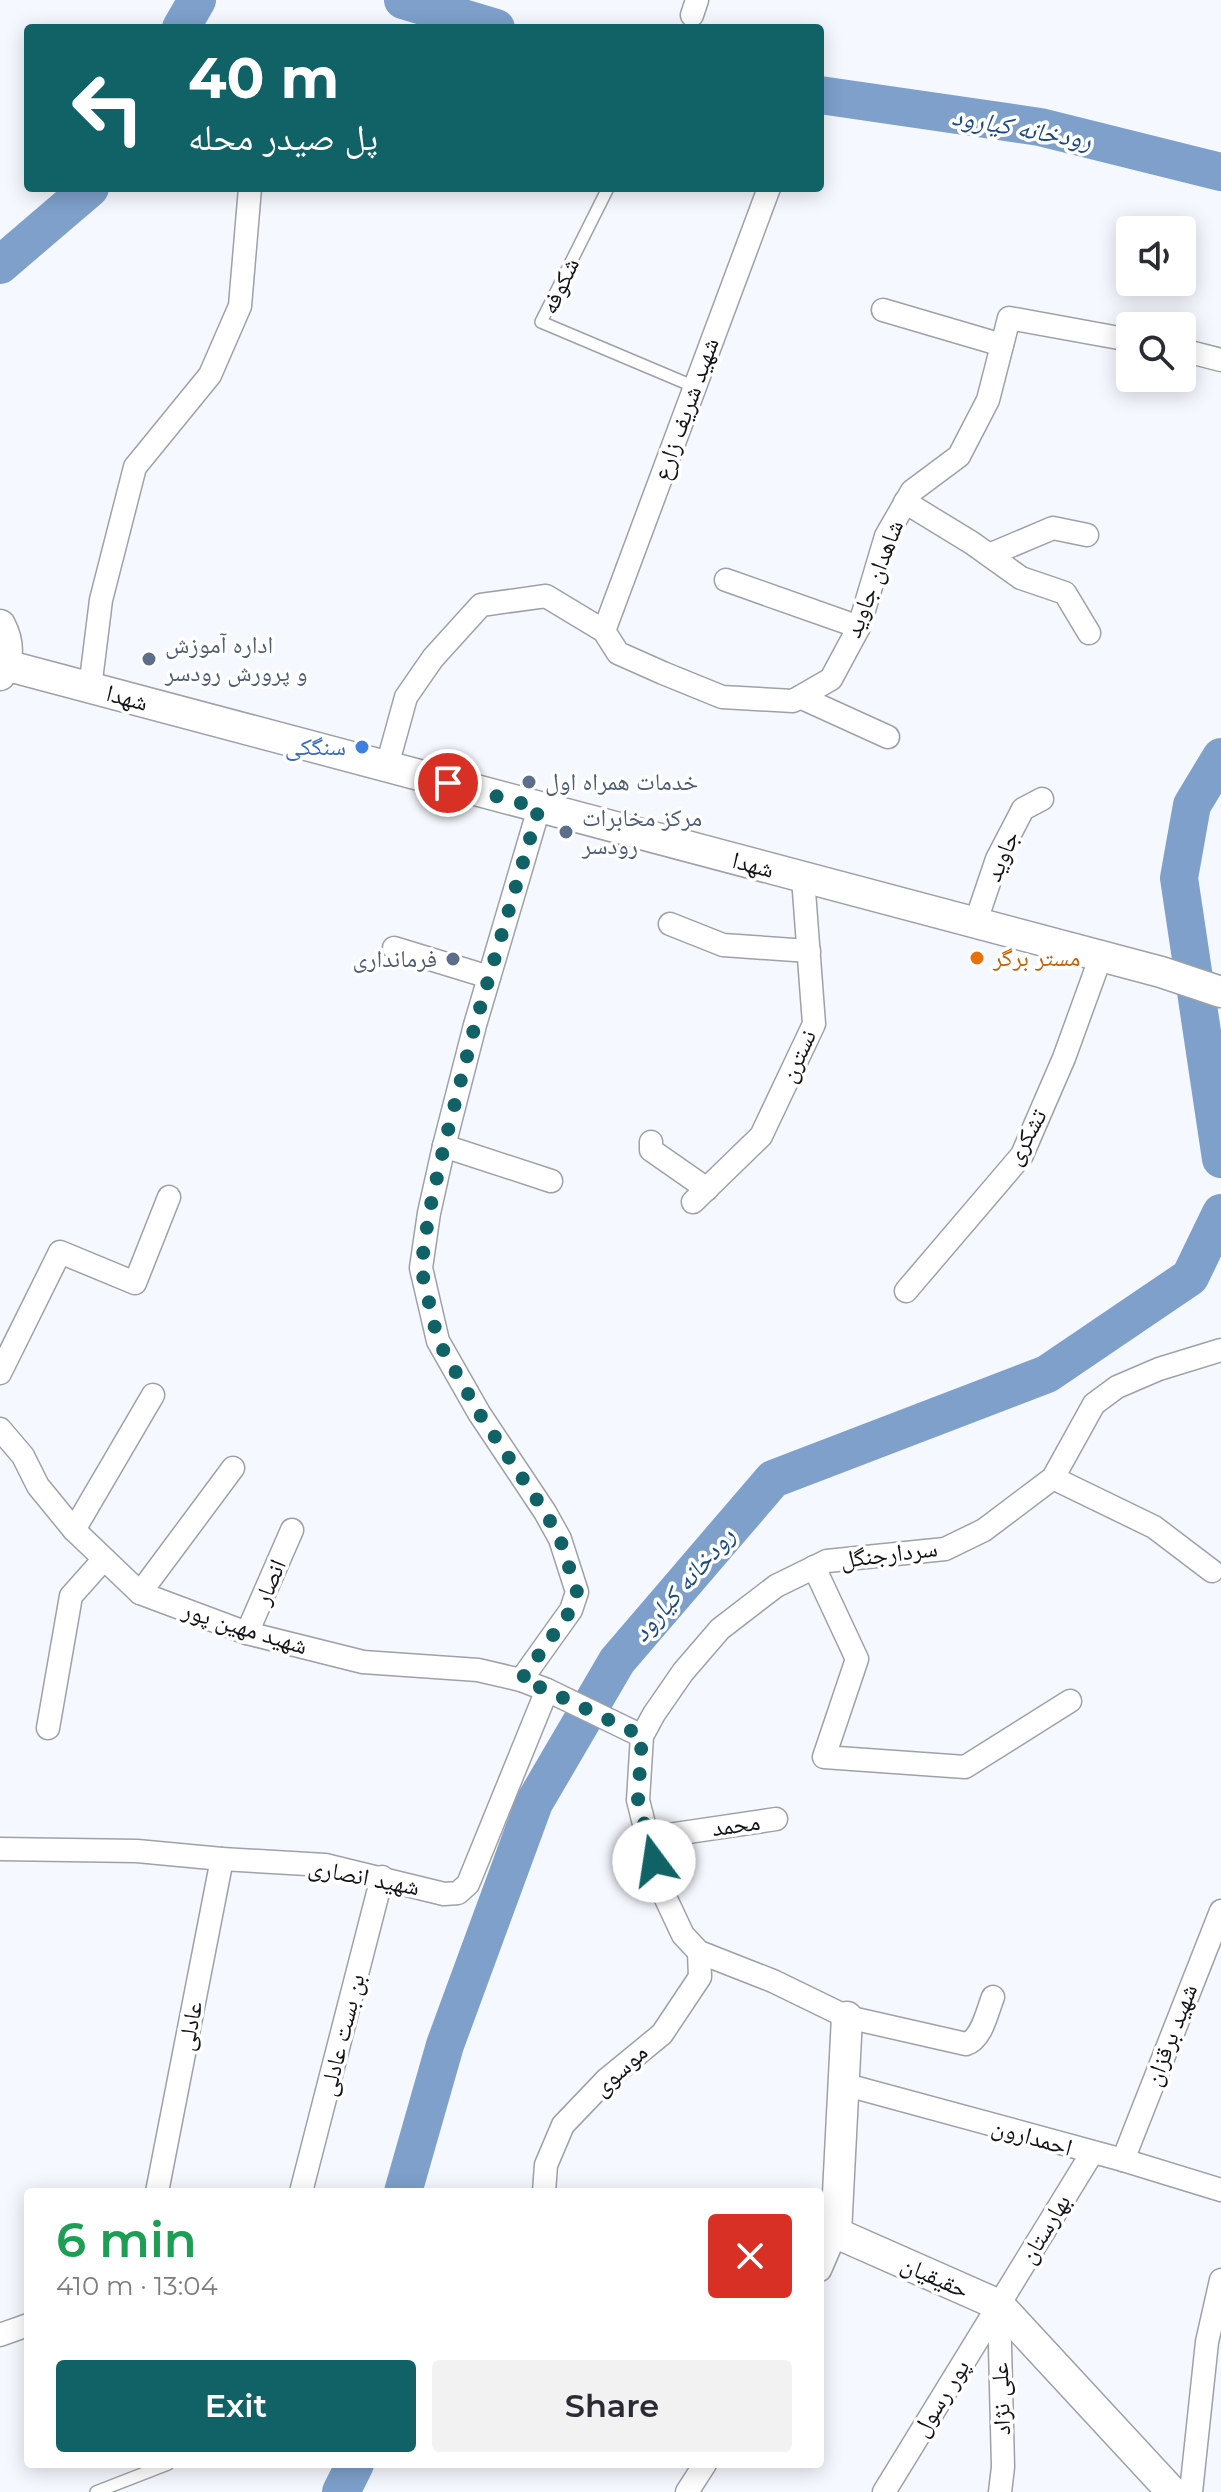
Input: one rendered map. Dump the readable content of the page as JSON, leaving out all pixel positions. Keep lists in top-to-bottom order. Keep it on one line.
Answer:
{"streets":{"main road":["شهدا","حقیقیان"],"street":["شهید شریف زارع","شاهدان جاوید","جاوید","نسترن","تشکری","سردارجنگل","انصار","شهید مهین پور","محمد","شهید انصاری","عادلی","بن بست عادلی","شهید برقزان","موسوی","احمدارون","بهارستان","پور رسول","علی نژاد"],"lane":["شکوفه"]},"crossings":[["شکوفه","شهید شریف زارع"],["شهدا","جاوید"],["شهدا","نسترن"],["شهدا","تشکری"],["سردارجنگل","شهید مهین پور"],["سردارجنگل","محمد"],["سردارجنگل","موسوی"],["انصار","شهید مهین پور"],["شهید مهین پور","شهید انصاری"],["شهید انصاری","عادلی"],["شهید انصاری","بن بست عادلی"],["شهید برقزان","احمدارون"],["احمدارون","بهارستان"],["بهارستان","حقیقیان"],["بهارستان","پور رسول"],["بهارستان","علی نژاد"],["حقیقیان","پور رسول"],["حقیقیان","علی نژاد"],["پور رسول","علی نژاد"]],"water":["رودخانه کیارود"],"places":["اداره آموزش و پرورش رودسر","سنگکى","خدمات همراه اول","مرکز مخابرات رودسر","مستر برگر","فرماندارى"],"page":{"turn":["40 m","پل صیدر محله"],"heading":["6 min","410 m · 13:04"],"buttons":["Exit","Share"]}}
